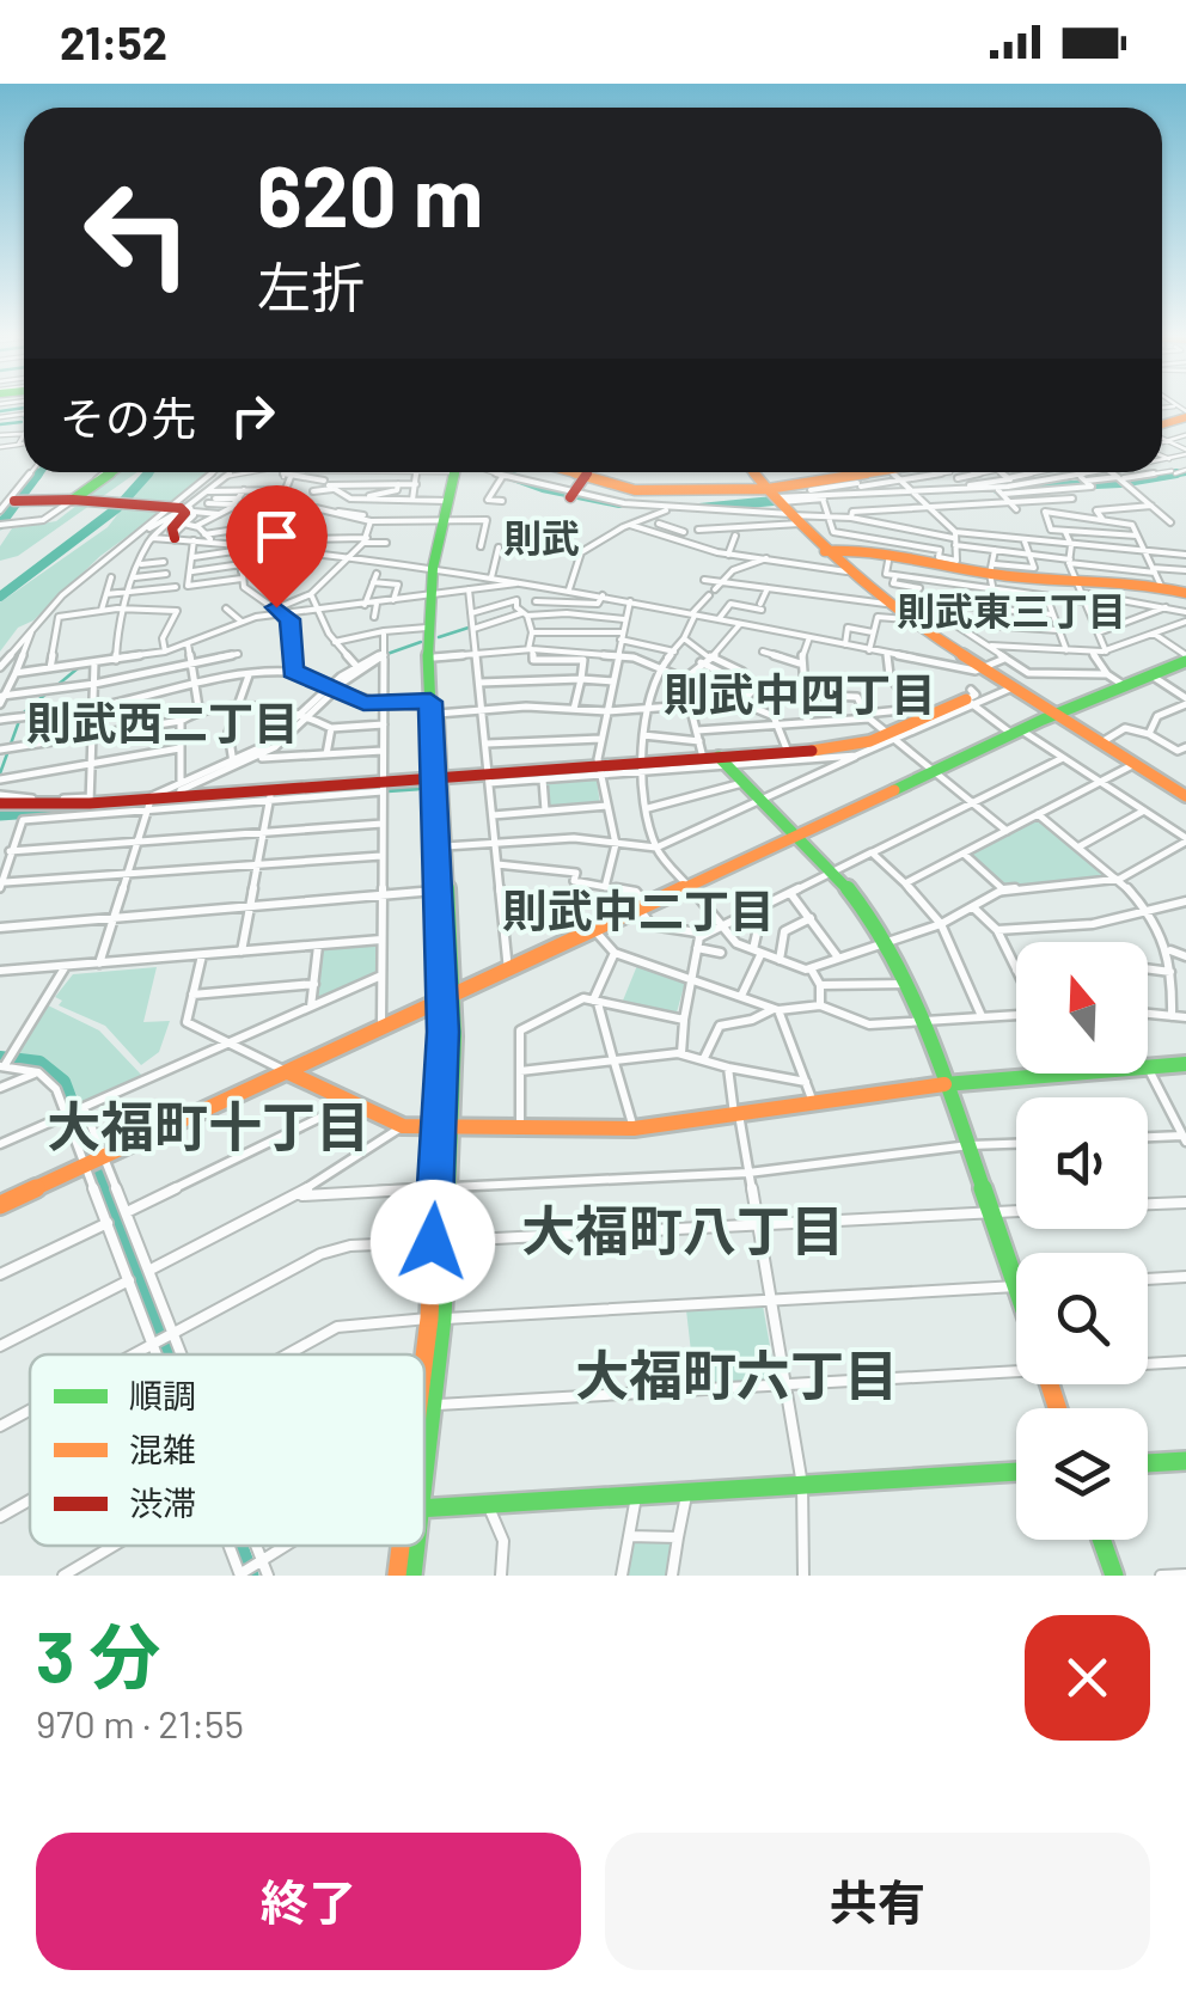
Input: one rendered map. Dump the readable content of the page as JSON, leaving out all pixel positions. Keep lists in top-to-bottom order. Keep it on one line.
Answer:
{"districts":["則武","則武東三丁目","則武中四丁目","則武西二丁目","則武中二丁目","大福町十丁目","大福町八丁目","大福町六丁目"],"legend":["順調","混雑","渋滞"],"north":"top","page":{"status":"21:52","turn":["620 m","左折"],"then":"その先","heading":["3 分","970 m · 21:55"],"buttons":["終了","共有"]}}
